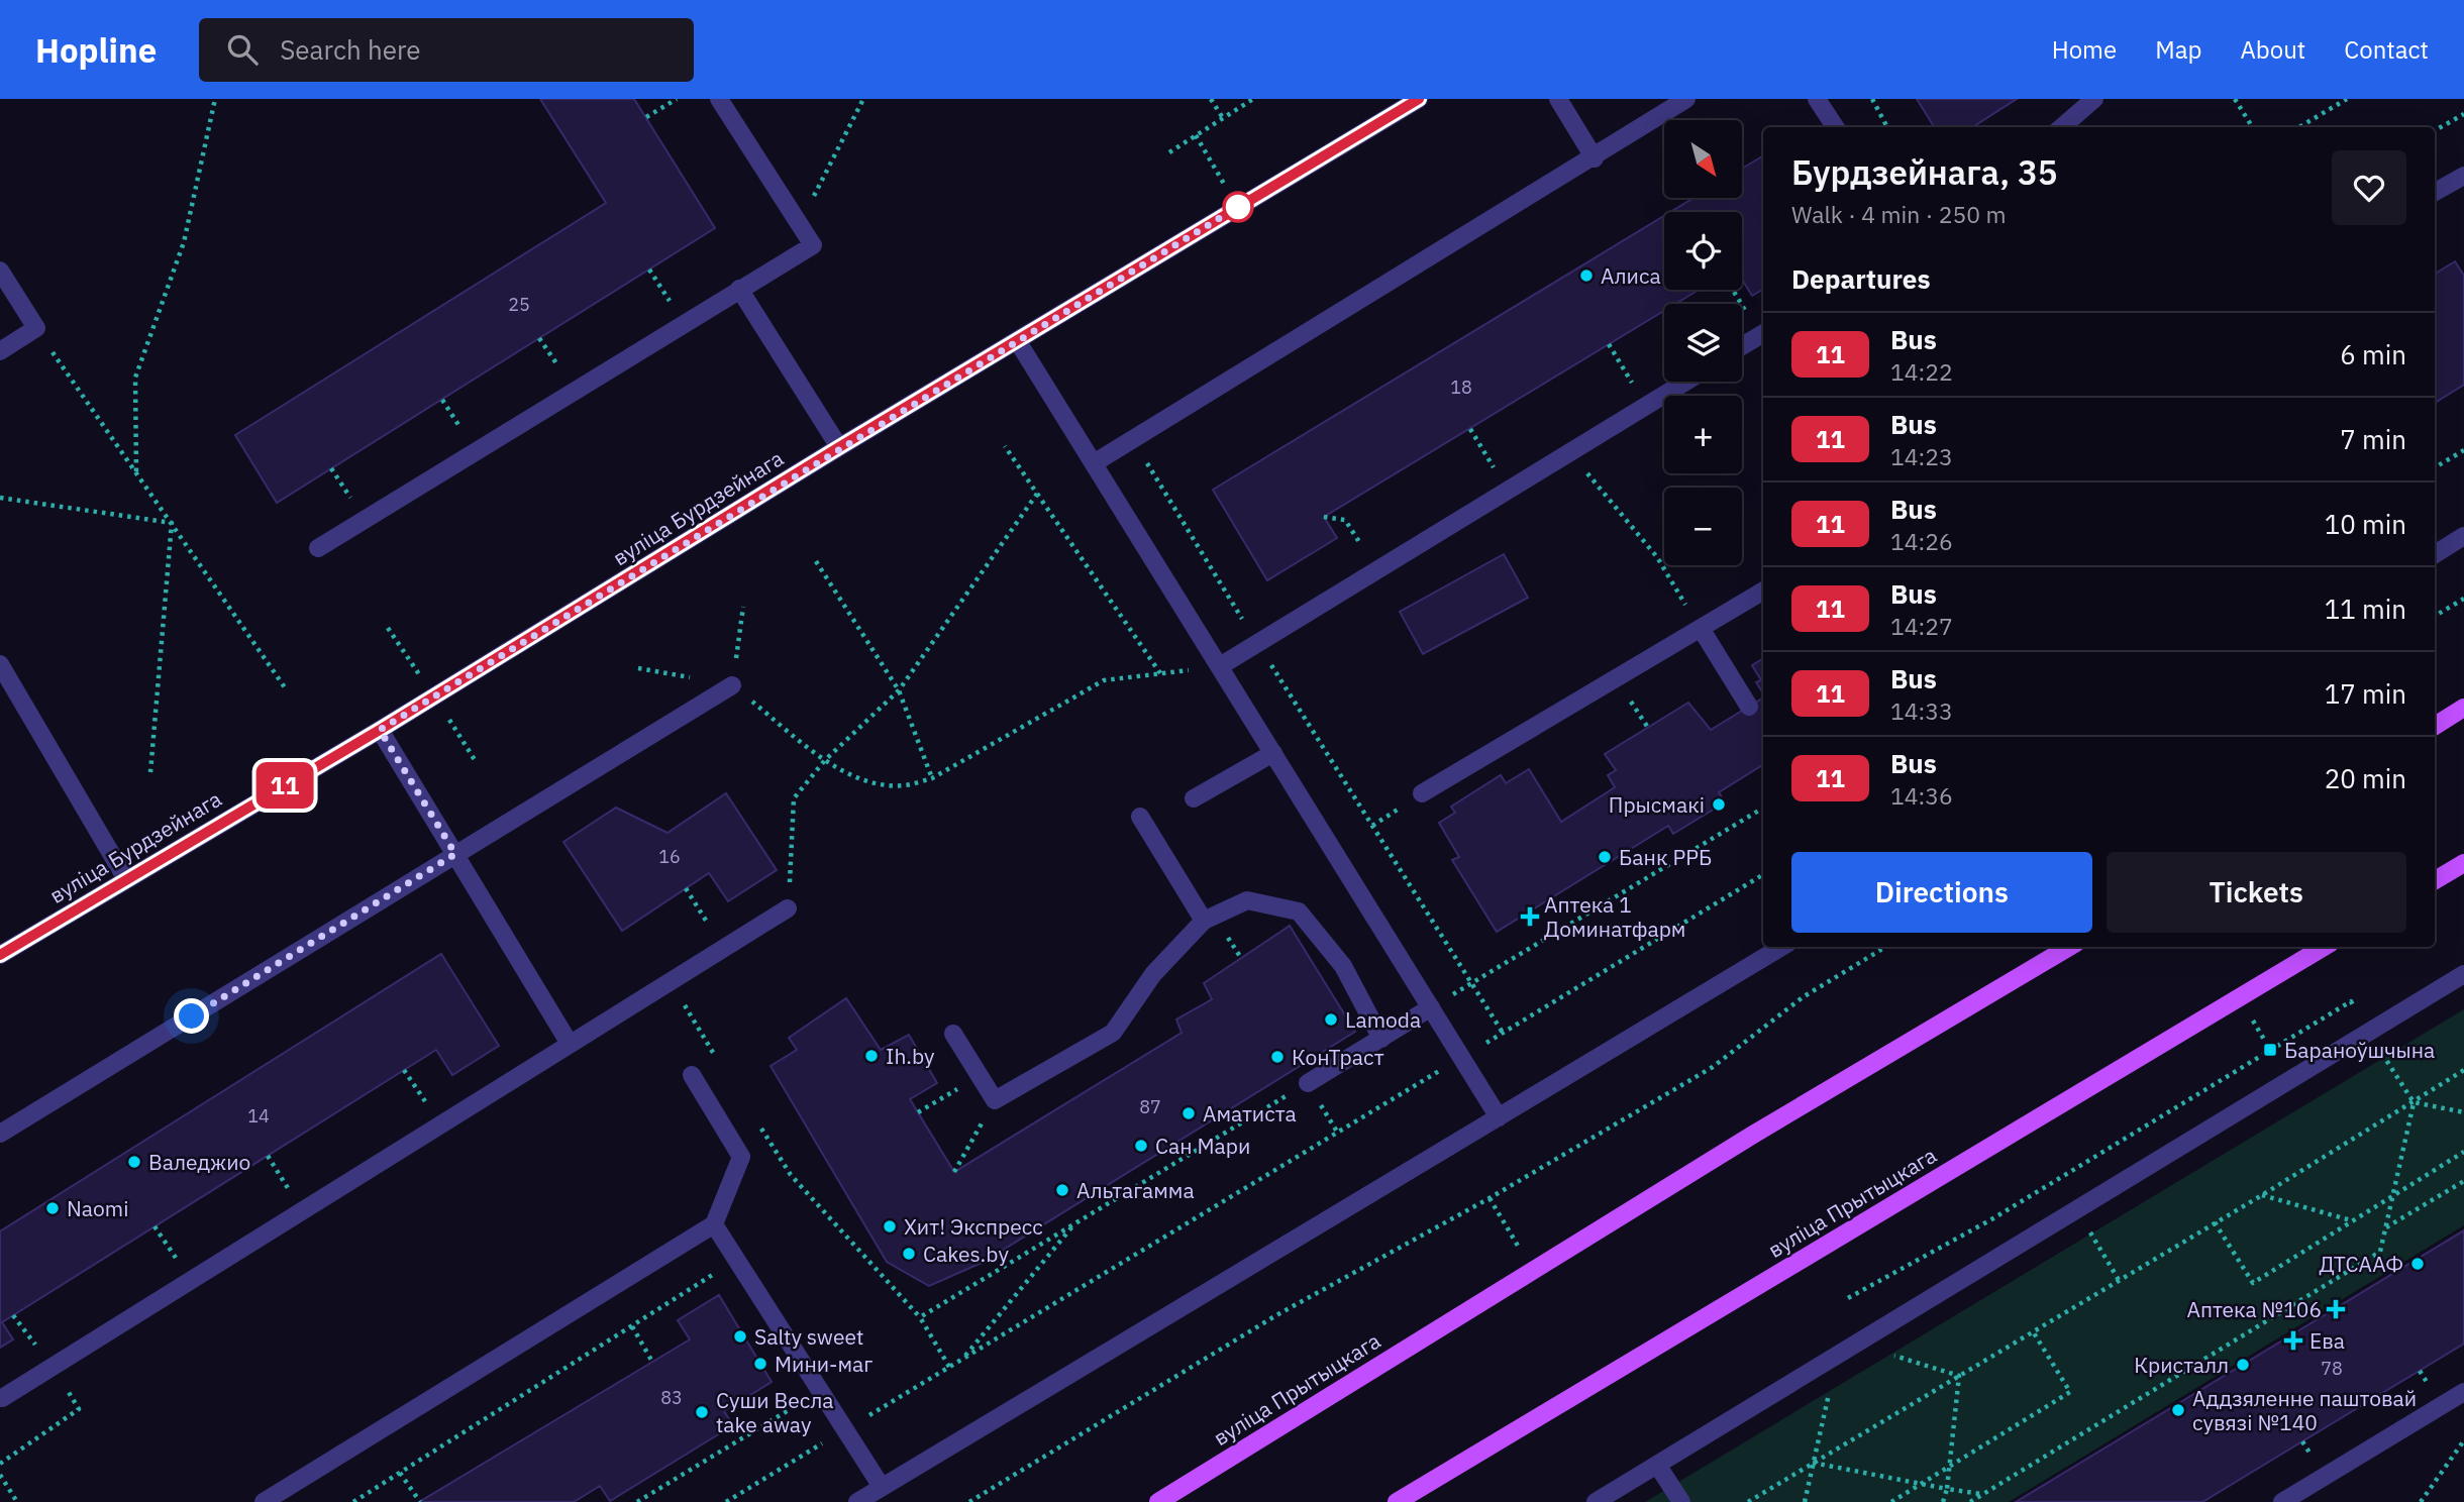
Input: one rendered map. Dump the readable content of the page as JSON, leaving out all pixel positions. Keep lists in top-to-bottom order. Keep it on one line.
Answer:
{"streets":{"main road":["вуліца Прытыцкага"],"street":["вуліца Бурдзейнага"]},"places":{"other":["Алиса","Прысмакі","Банк РРБ","Lamoda","Ih.by","КонТраст","Аматиста","Сан Мари","Валеджио","Альтагамма","Naomi","Хит! Экспресс","Cakes.by","ДТСААФ","Salty sweet","Мини-маг","Кристалл","Аддзяленне паштовай сувязі №140","Суши Весла take away"],"health":["Аптека 1 Доминатфарм","Аптека №106","Ева"],"transit":["Бараноўшчына"]},"lines":["bus line 11"],"house_numbers":["25","18","16","87","14","78","83"],"north":"bottom right","page":{"header":"Hopline","search":"Search here","nav":["Home","Map","About","Contact"],"on_map":"11","map_buttons":["+","−"],"heading":[["Бурдзейнага, 35","Walk · 4 min · 250 m"],"Departures"],"list":[{"mark":"11","name":"Bus","note":"14:22","value":"6 min"},{"mark":"11","name":"Bus","note":"14:23","value":"7 min"},{"mark":"11","name":"Bus","note":"14:26","value":"10 min"},{"mark":"11","name":"Bus","note":"14:27","value":"11 min"},{"mark":"11","name":"Bus","note":"14:33","value":"17 min"},{"mark":"11","name":"Bus","note":"14:36","value":"20 min"}],"buttons":["Directions","Tickets"]}}
